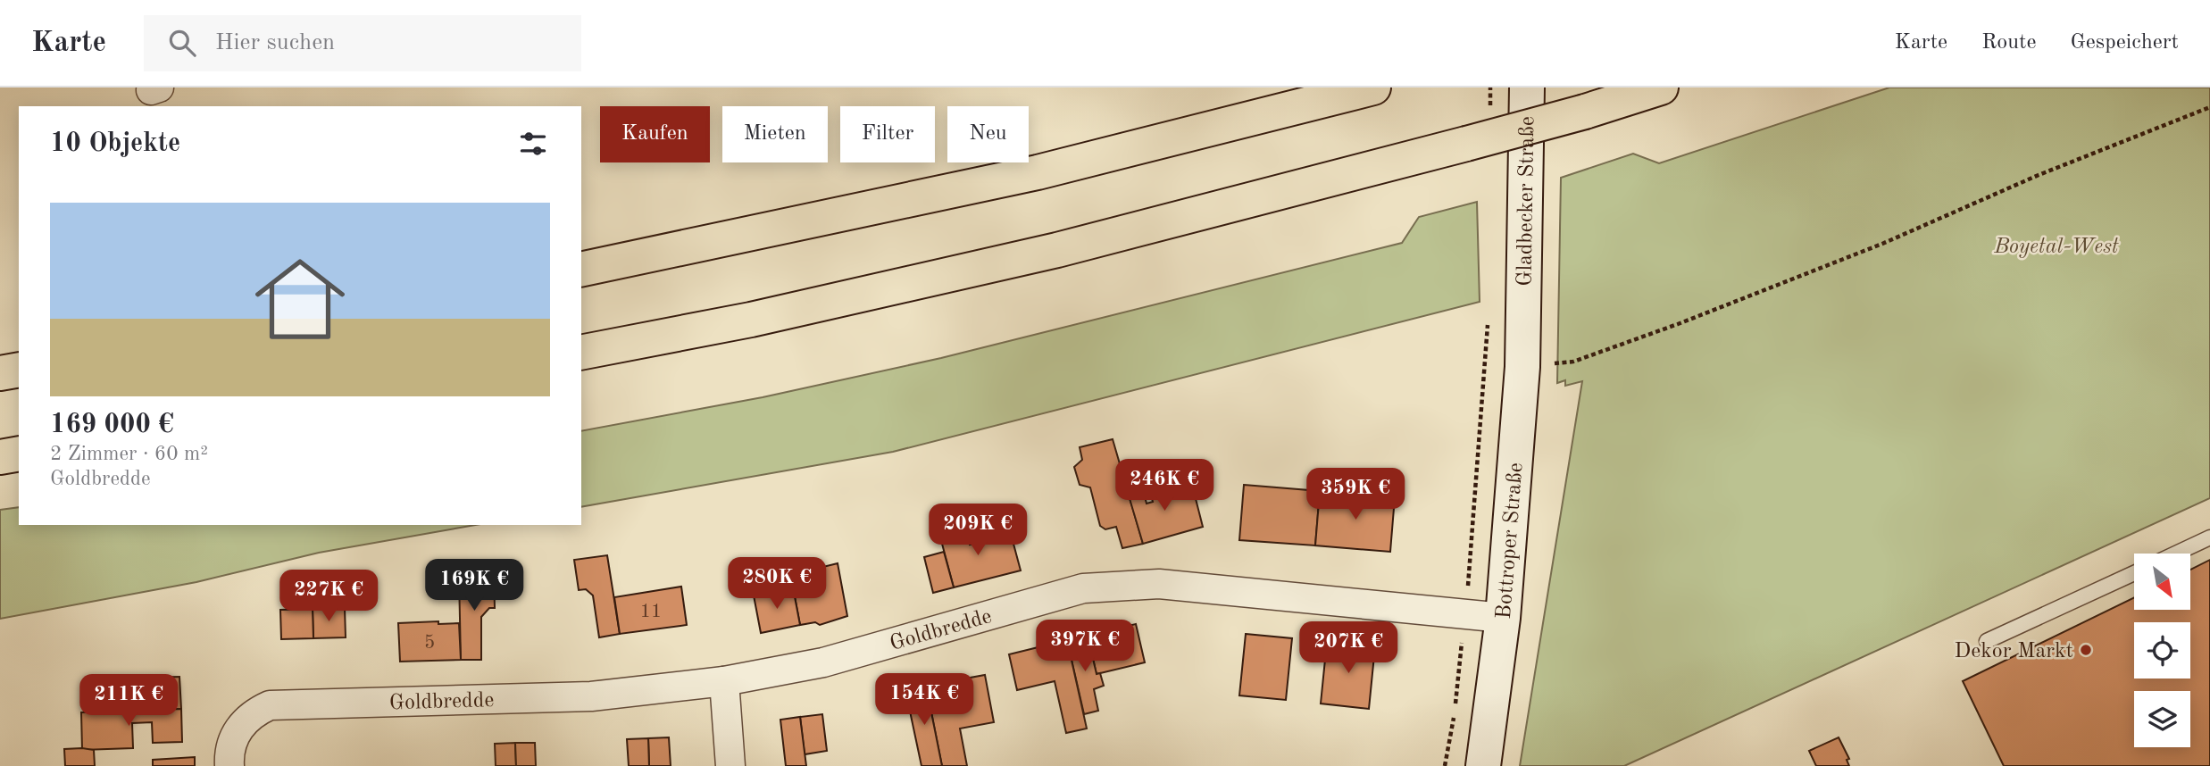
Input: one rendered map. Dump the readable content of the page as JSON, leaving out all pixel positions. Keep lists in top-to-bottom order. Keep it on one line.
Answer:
{"streets":{"main road":["Gladbecker Straße","Bottroper Straße"],"street":["Goldbredde"]},"crossings":[["Gladbecker Straße","Bottroper Straße"],["Bottroper Straße","Goldbredde"]],"parks":["Boyetal-West"],"places":["Dekor Markt"],"house_numbers":["11","5"],"north":"bottom right","page":{"header":"Karte","search":"Hier suchen","nav":["Karte","Route","Gespeichert"],"chip":["Kaufen","Mieten","Filter","Neu"],"heading":"10 Objekte","list":[{"name":"169 000 €","note":"2 Zimmer · 60 m² · Goldbredde"}],"price":["246K €","359K €","209K €","280K €","169K €","227K €","397K €","207K €","154K €","211K €"]}}
